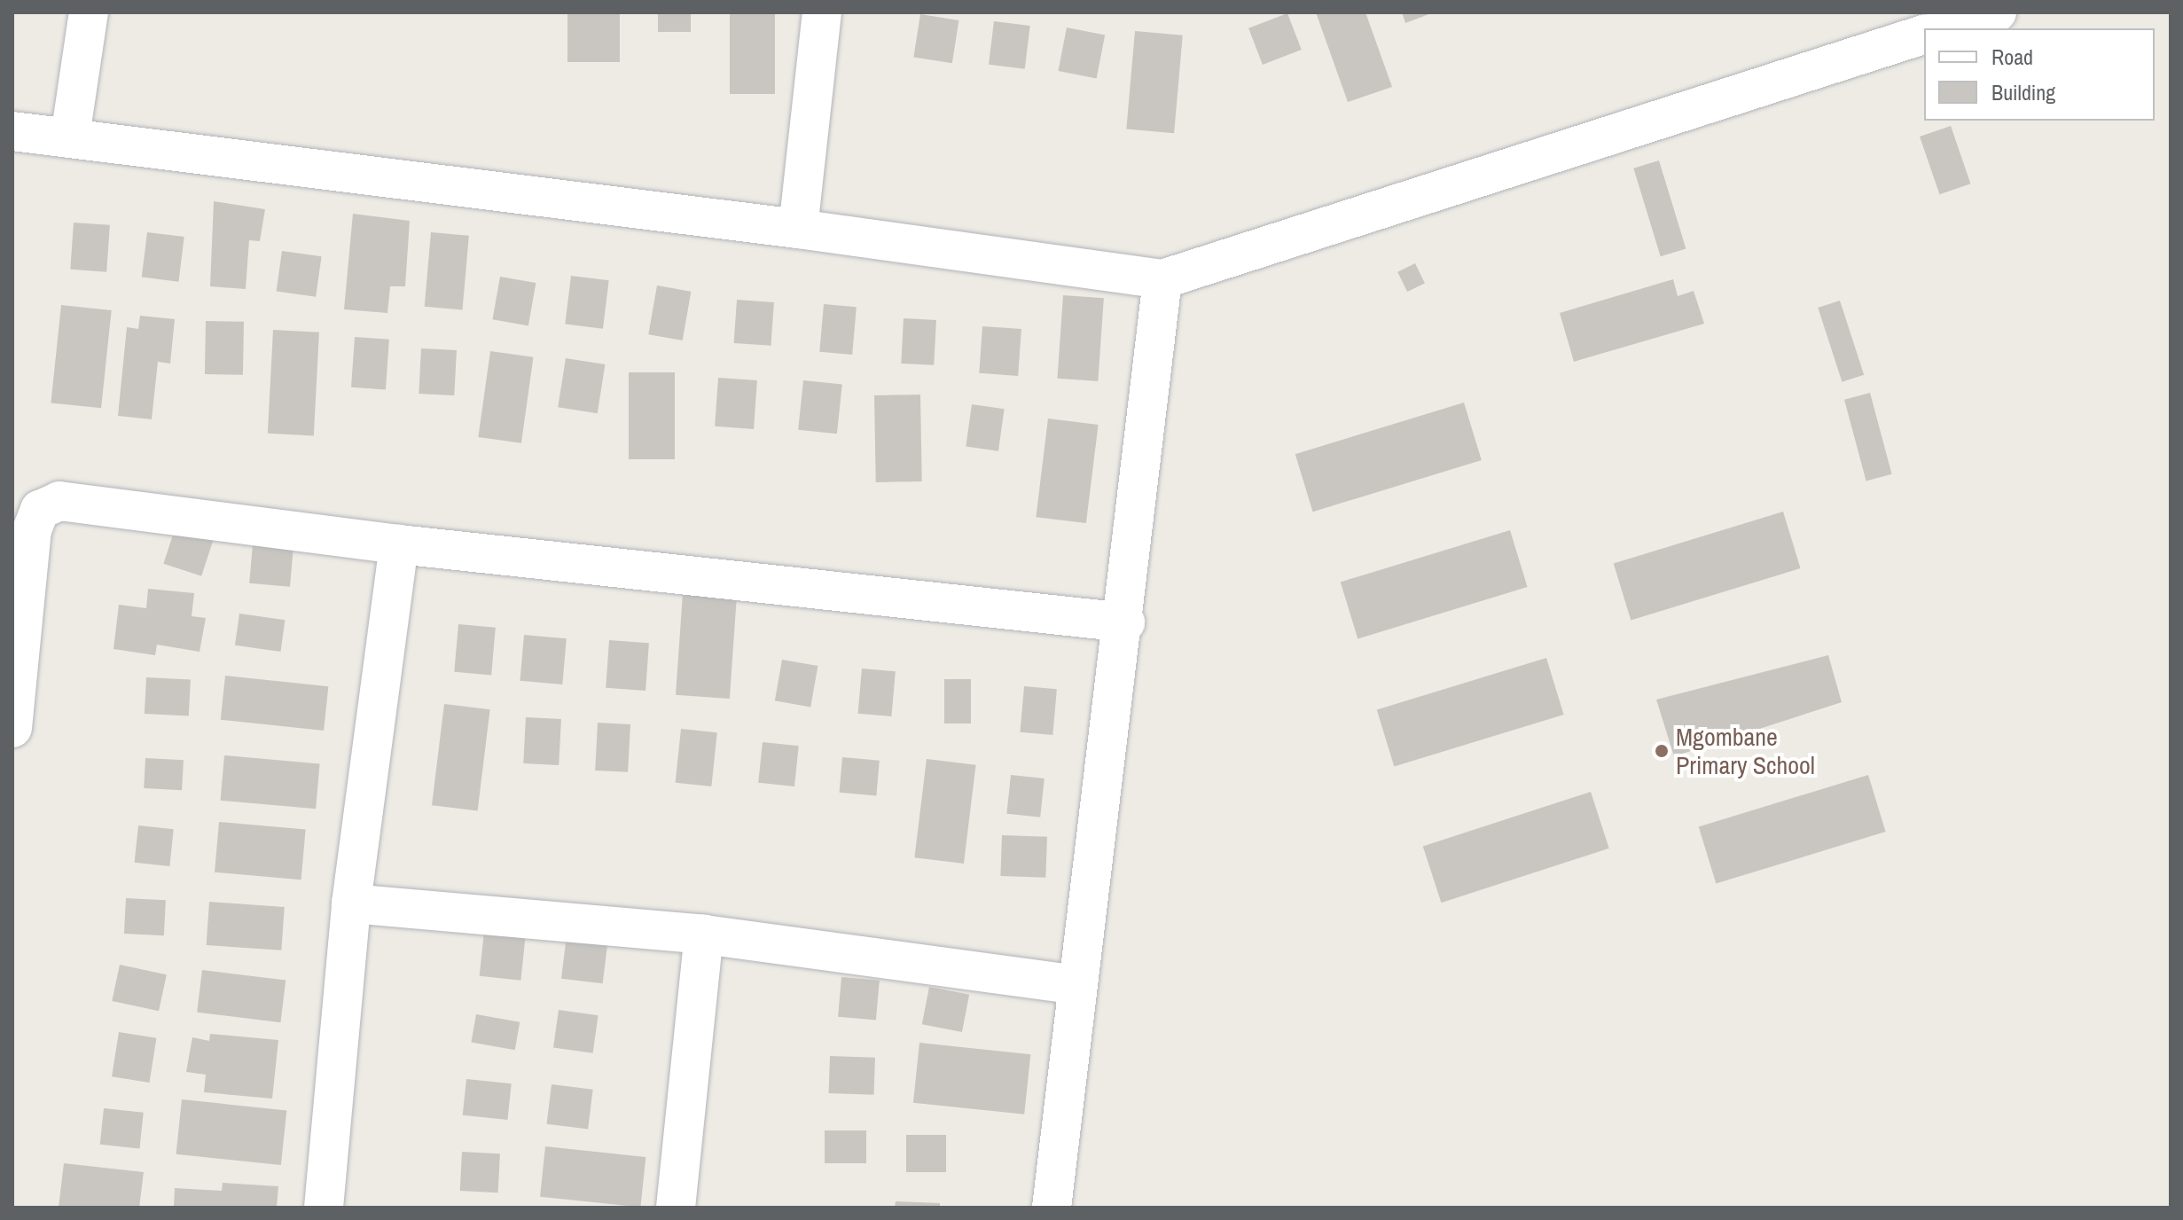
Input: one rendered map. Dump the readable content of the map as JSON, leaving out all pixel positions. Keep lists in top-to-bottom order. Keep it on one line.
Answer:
{"places":["Mgombane Primary School"],"legend":["Road","Building"]}
